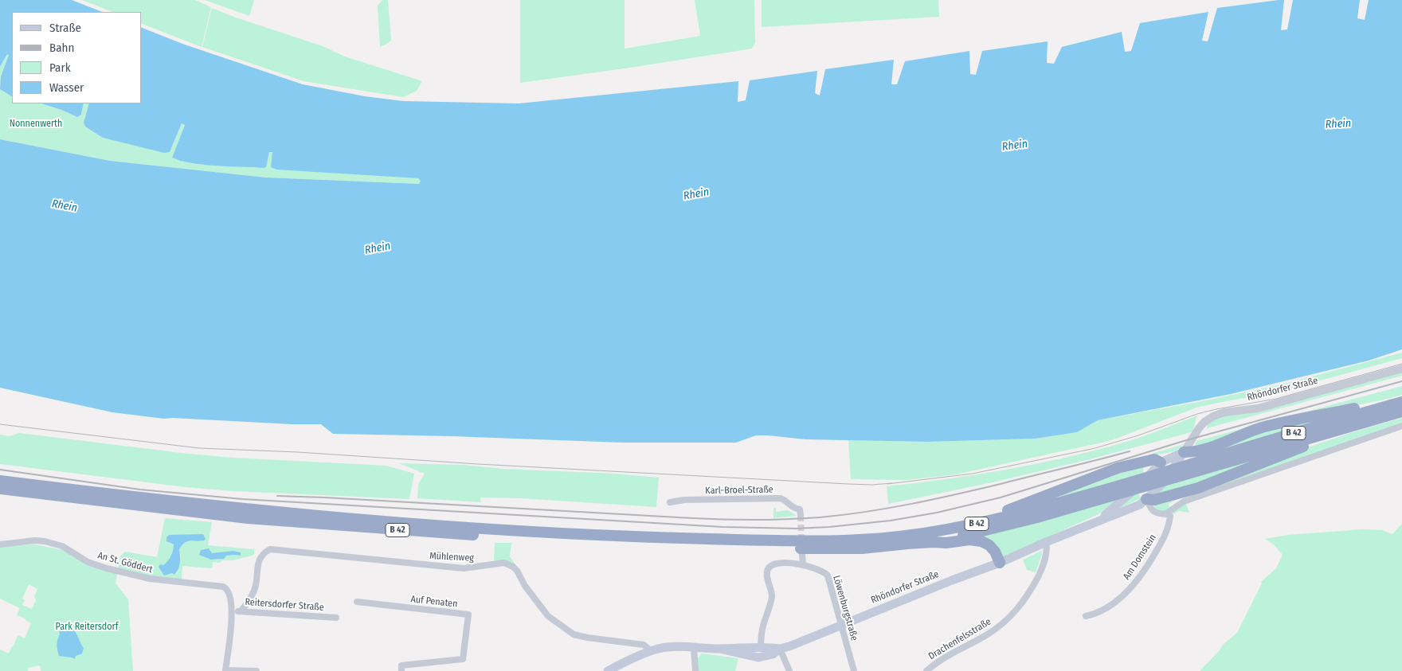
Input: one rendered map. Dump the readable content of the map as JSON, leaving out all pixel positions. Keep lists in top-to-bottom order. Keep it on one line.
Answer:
{"streets":{"highway":["B 42"],"main road":["Rhöndorfer Straße"],"street":["Karl-Broel-Straße","Mühlenweg","Am Domstein","An St. Göddert","Auf Penaten","Reitersdorfer Straße","Löwenburgstraße","Drachenfelsstraße"]},"crossings":[["Rhöndorfer Straße","B 42"],["Rhöndorfer Straße","Löwenburgstraße"],["Rhöndorfer Straße","Drachenfelsstraße"],["Mühlenweg","Reitersdorfer Straße"],["An St. Göddert","Reitersdorfer Straße"]],"water":["Rhein"],"parks":["Nonnenwerth","Park Reitersdorf"],"legend":["Straße","Bahn","Park","Wasser"]}
